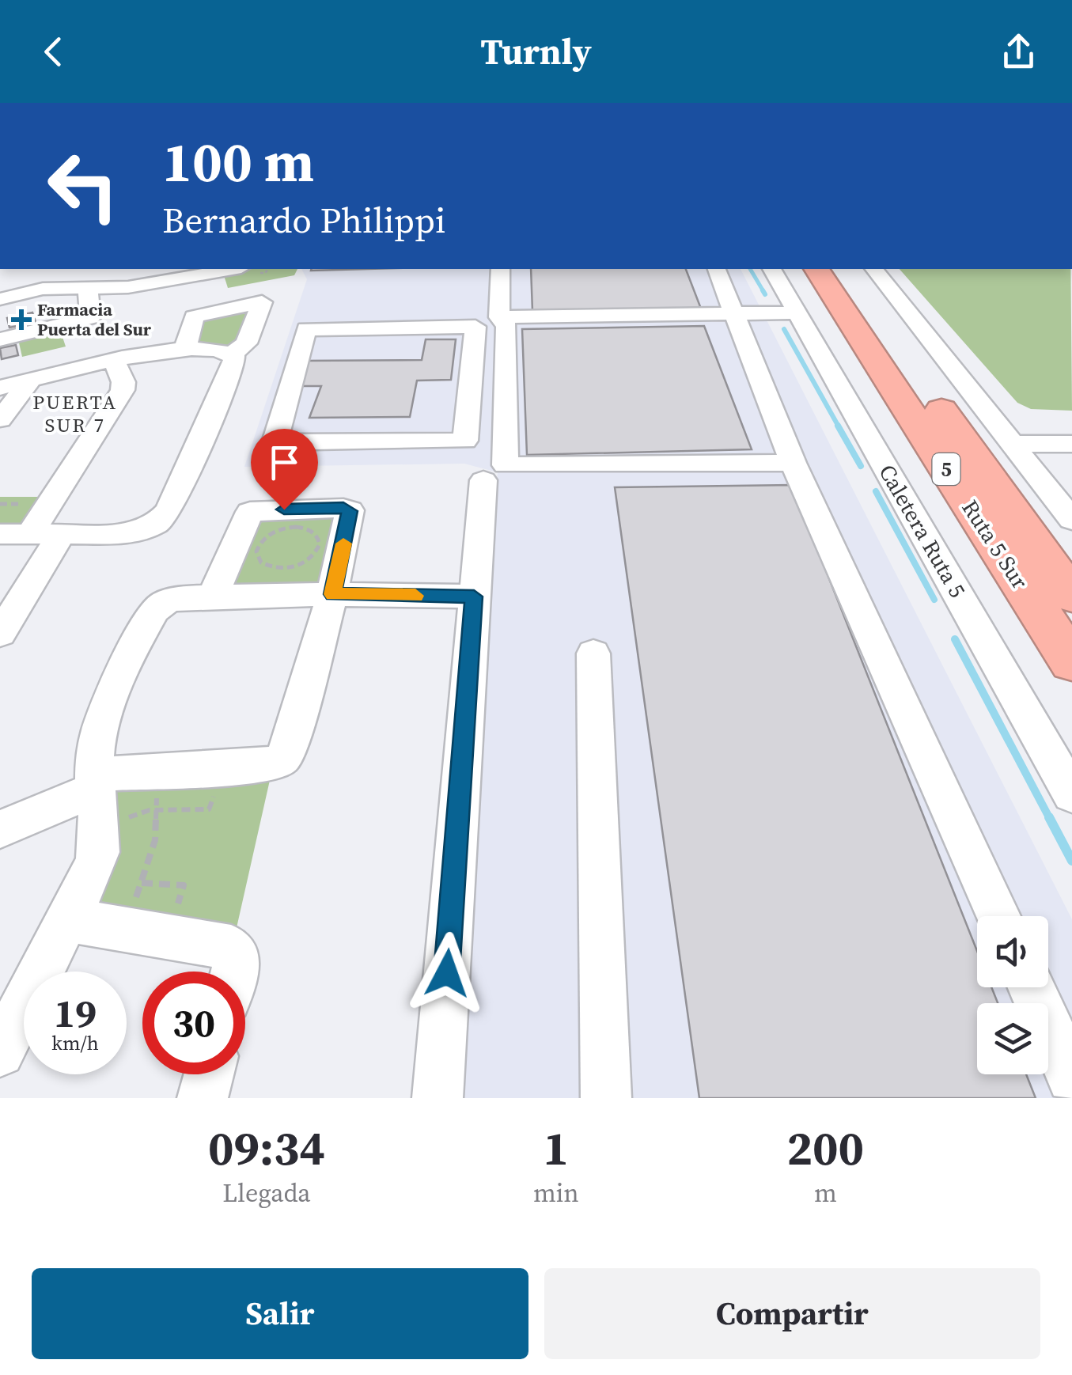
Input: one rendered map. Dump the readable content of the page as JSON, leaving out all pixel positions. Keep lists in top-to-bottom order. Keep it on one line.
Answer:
{"streets":{"highway":["5","Ruta 5 Sur"],"street":["Caletera Ruta 5"]},"districts":["PUERTA SUR 7"],"places":{"health":["Farmacia Puerta del Sur"]},"page":{"header":"Turnly","turn":["100 m","Bernardo Philippi"],"speed":"19 km/h","limit":"30","eta":["09:34","Llegada","1","min","200","m"],"buttons":["Salir","Compartir"]}}
